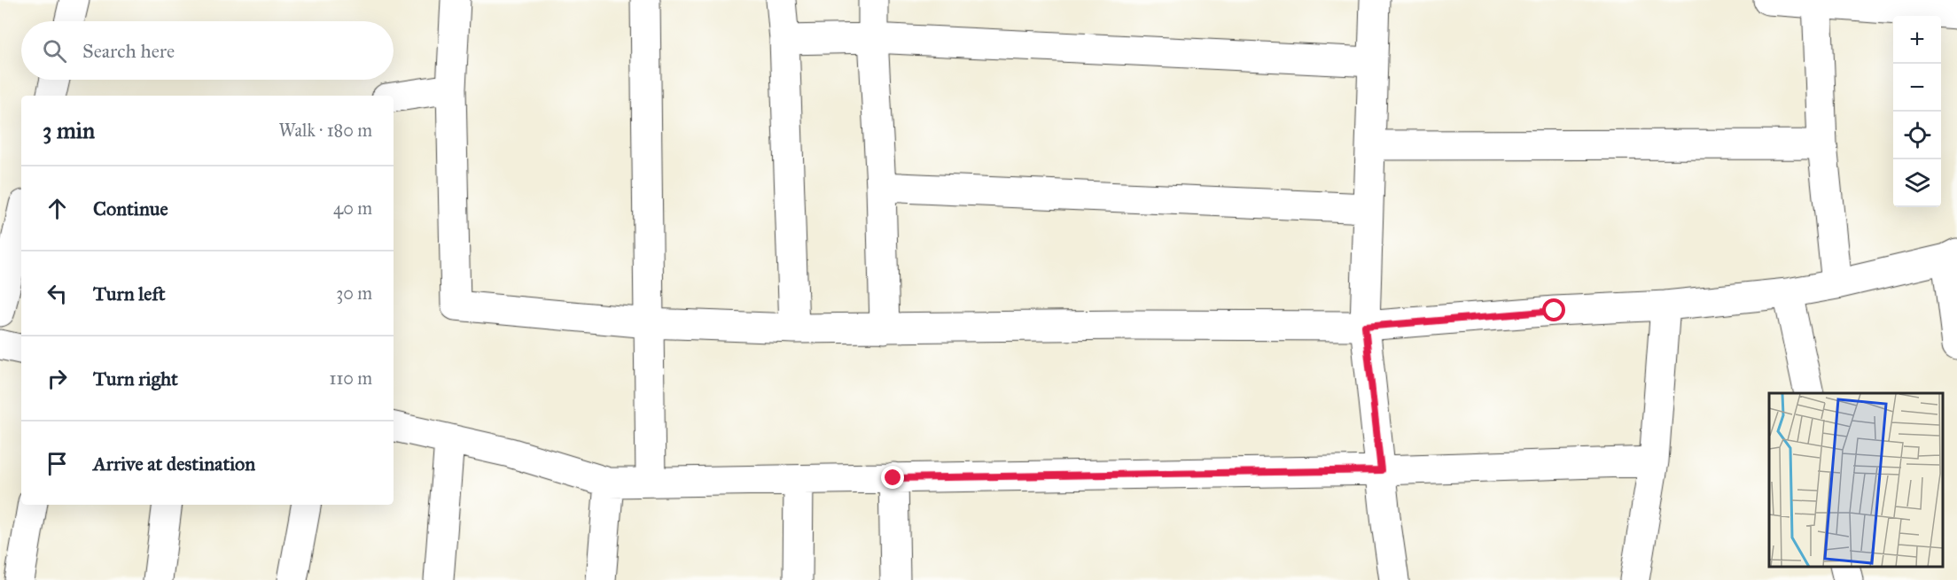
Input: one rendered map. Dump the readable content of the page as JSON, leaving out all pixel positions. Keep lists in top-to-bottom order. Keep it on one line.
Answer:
{"page":{"map_buttons":["+","−"],"search":"Search here","heading":["3 min","Walk · 180 m"],"list":[["Continue","40 m"],["Turn left","30 m"],["Turn right","110 m"],"Arrive at destination"]}}
